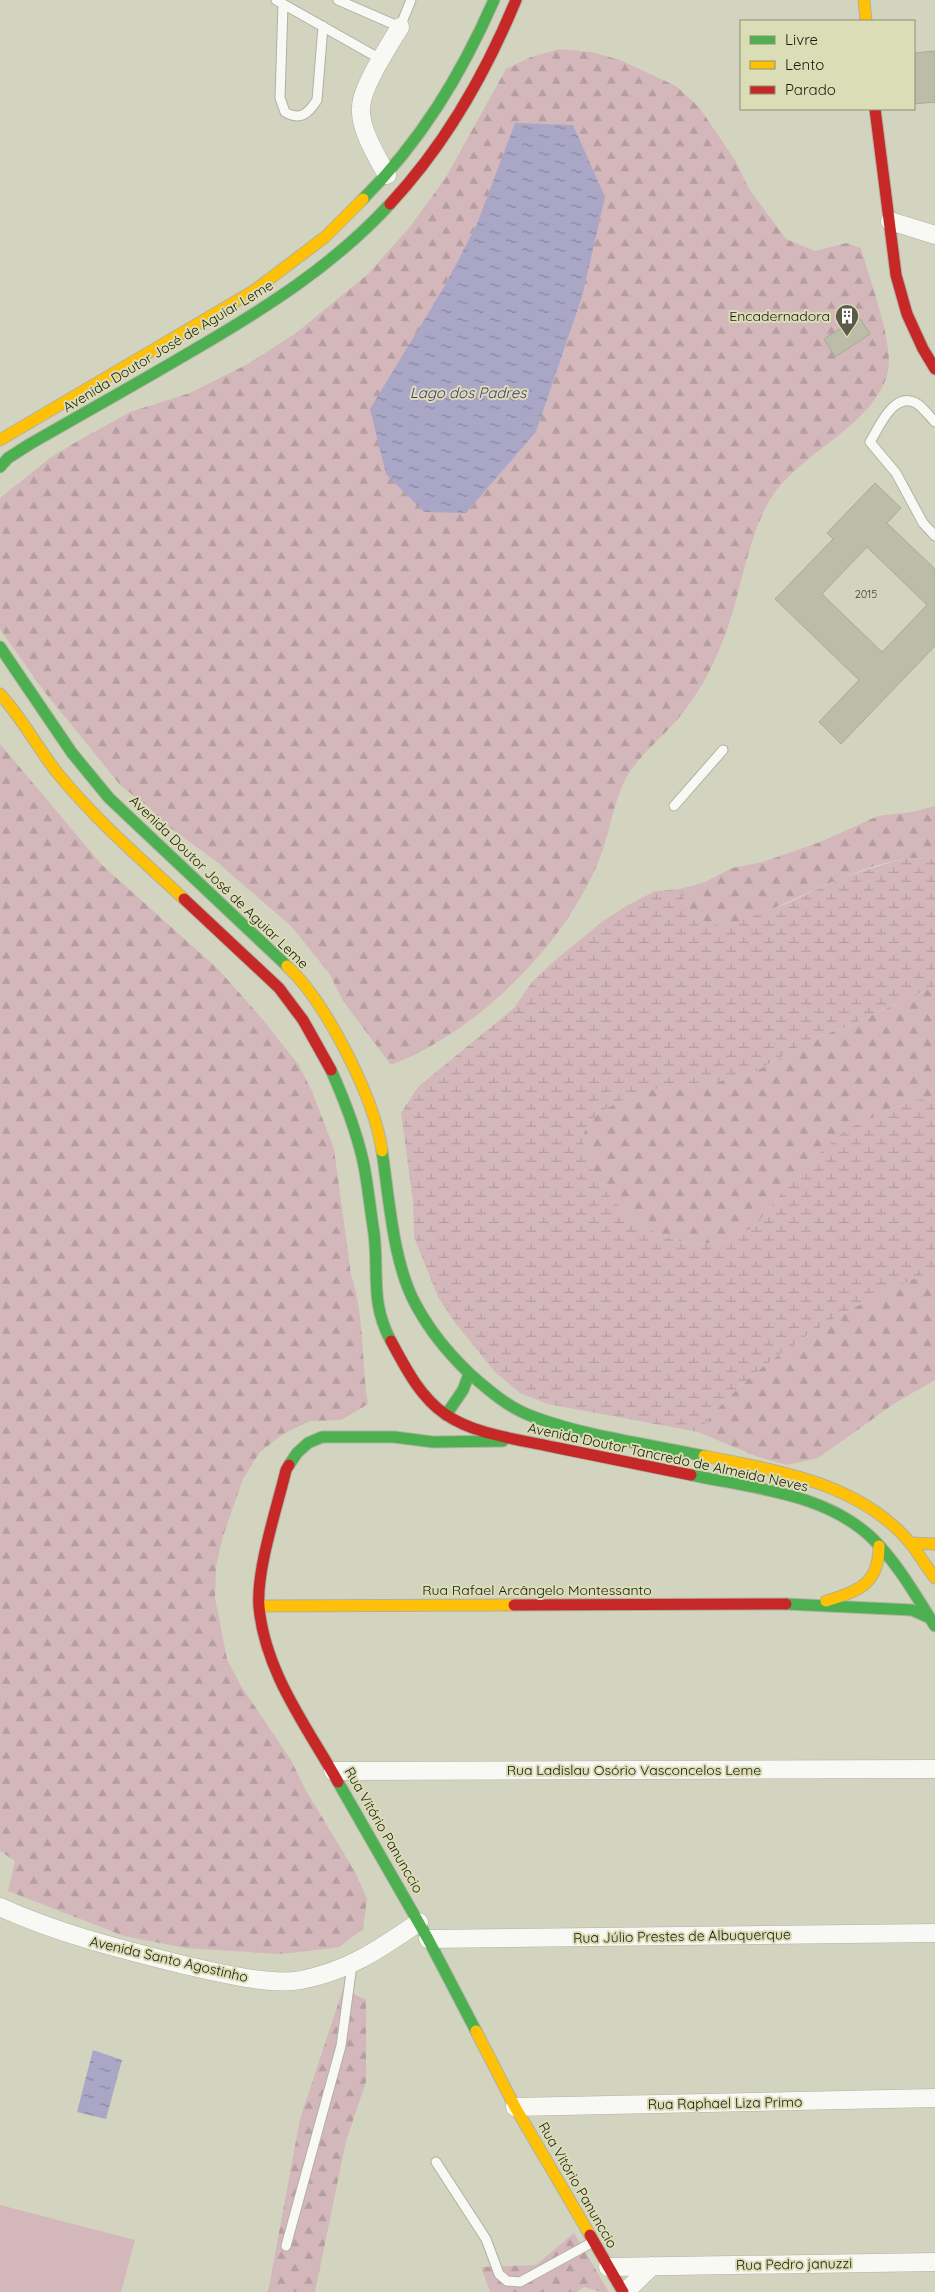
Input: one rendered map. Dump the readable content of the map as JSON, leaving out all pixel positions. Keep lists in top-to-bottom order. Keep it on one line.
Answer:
{"streets":{"main road":["Avenida Doutor José de Aguiar Leme","Avenida Doutor Tancredo de Almeida Neves","Rua Rafael Arcângelo Montessanto","Rua Vitório Panunccio"],"street":["Rua Ladislau Osório Vasconcelos Leme","Rua Júlio Prestes de Albuquerque","Avenida Santo Agostinho","Rua Raphael Liza Primo","Rua Pedro januzzi"]},"crossings":[["Avenida Doutor José de Aguiar Leme","Avenida Doutor Tancredo de Almeida Neves"],["Avenida Doutor Tancredo de Almeida Neves","Rua Rafael Arcângelo Montessanto"],["Avenida Doutor Tancredo de Almeida Neves","Rua Vitório Panunccio"],["Rua Rafael Arcângelo Montessanto","Rua Vitório Panunccio"],["Rua Ladislau Osório Vasconcelos Leme","Rua Vitório Panunccio"],["Rua Vitório Panunccio","Rua Júlio Prestes de Albuquerque"],["Rua Vitório Panunccio","Avenida Santo Agostinho"],["Rua Vitório Panunccio","Rua Raphael Liza Primo"],["Rua Vitório Panunccio","Rua Pedro januzzi"]],"water":["Lago dos Padres"],"places":{"building":["Encadernadora"]},"house_numbers":["2015"],"legend":["Livre","Lento","Parado"]}
